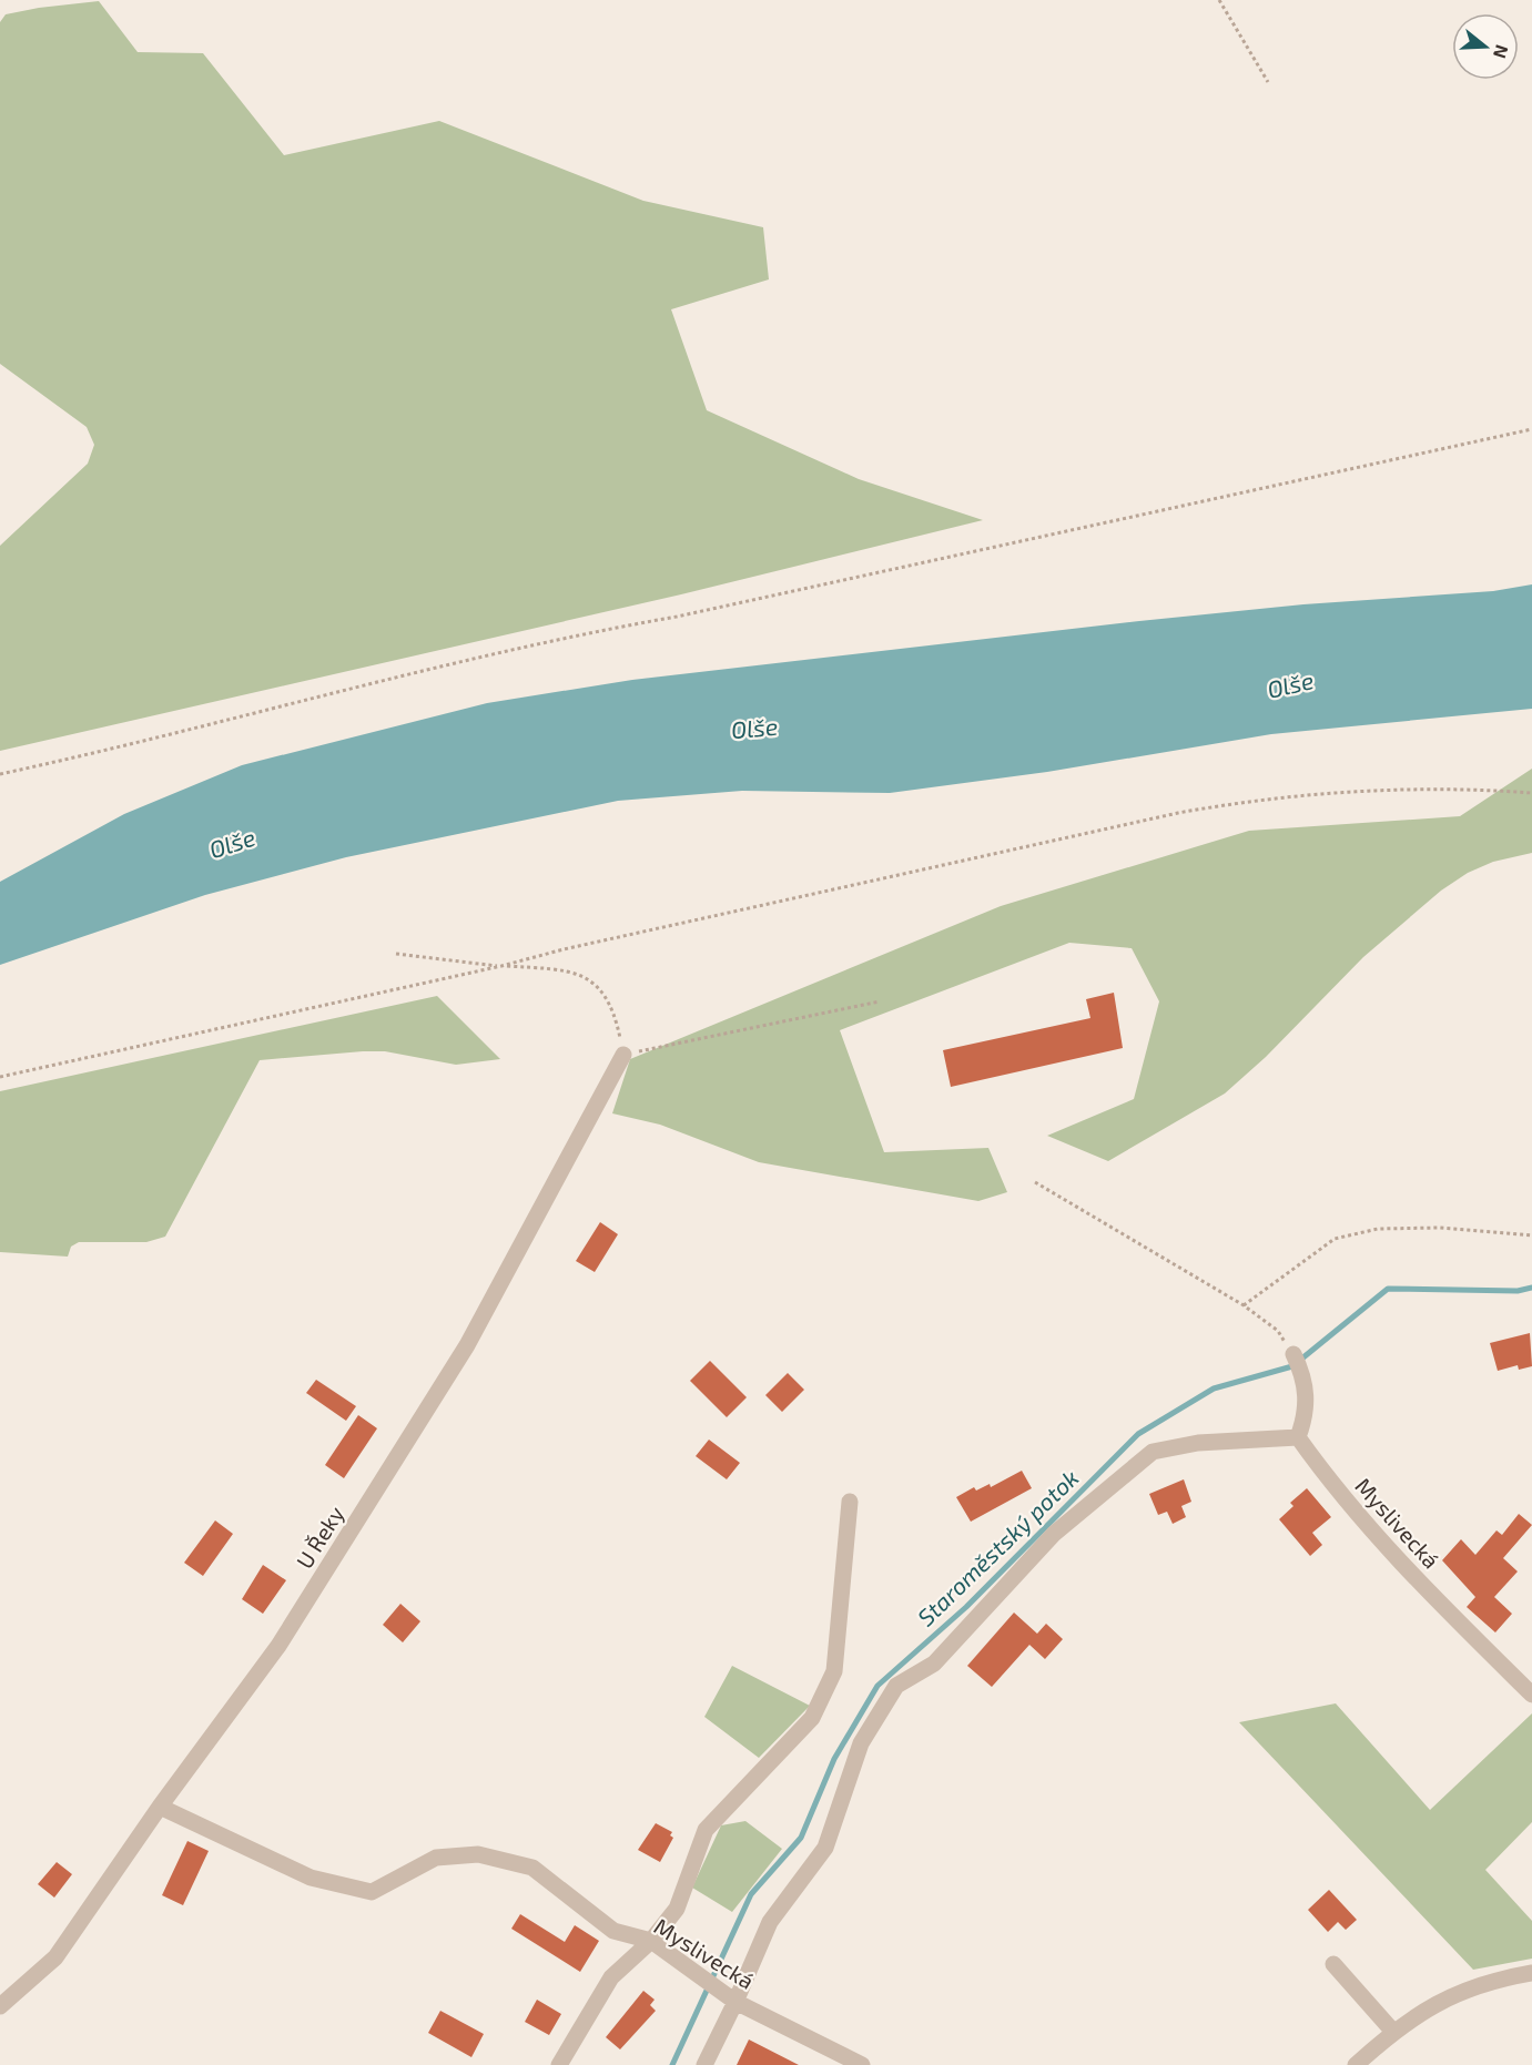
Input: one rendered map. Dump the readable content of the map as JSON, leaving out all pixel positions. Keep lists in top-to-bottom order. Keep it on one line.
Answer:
{"streets":{"street":["Myslivecká","U Řeky"]},"crossings":[["Myslivecká","U Řeky"]],"water":["Olše","Staroměstský potok"],"north":"right"}
